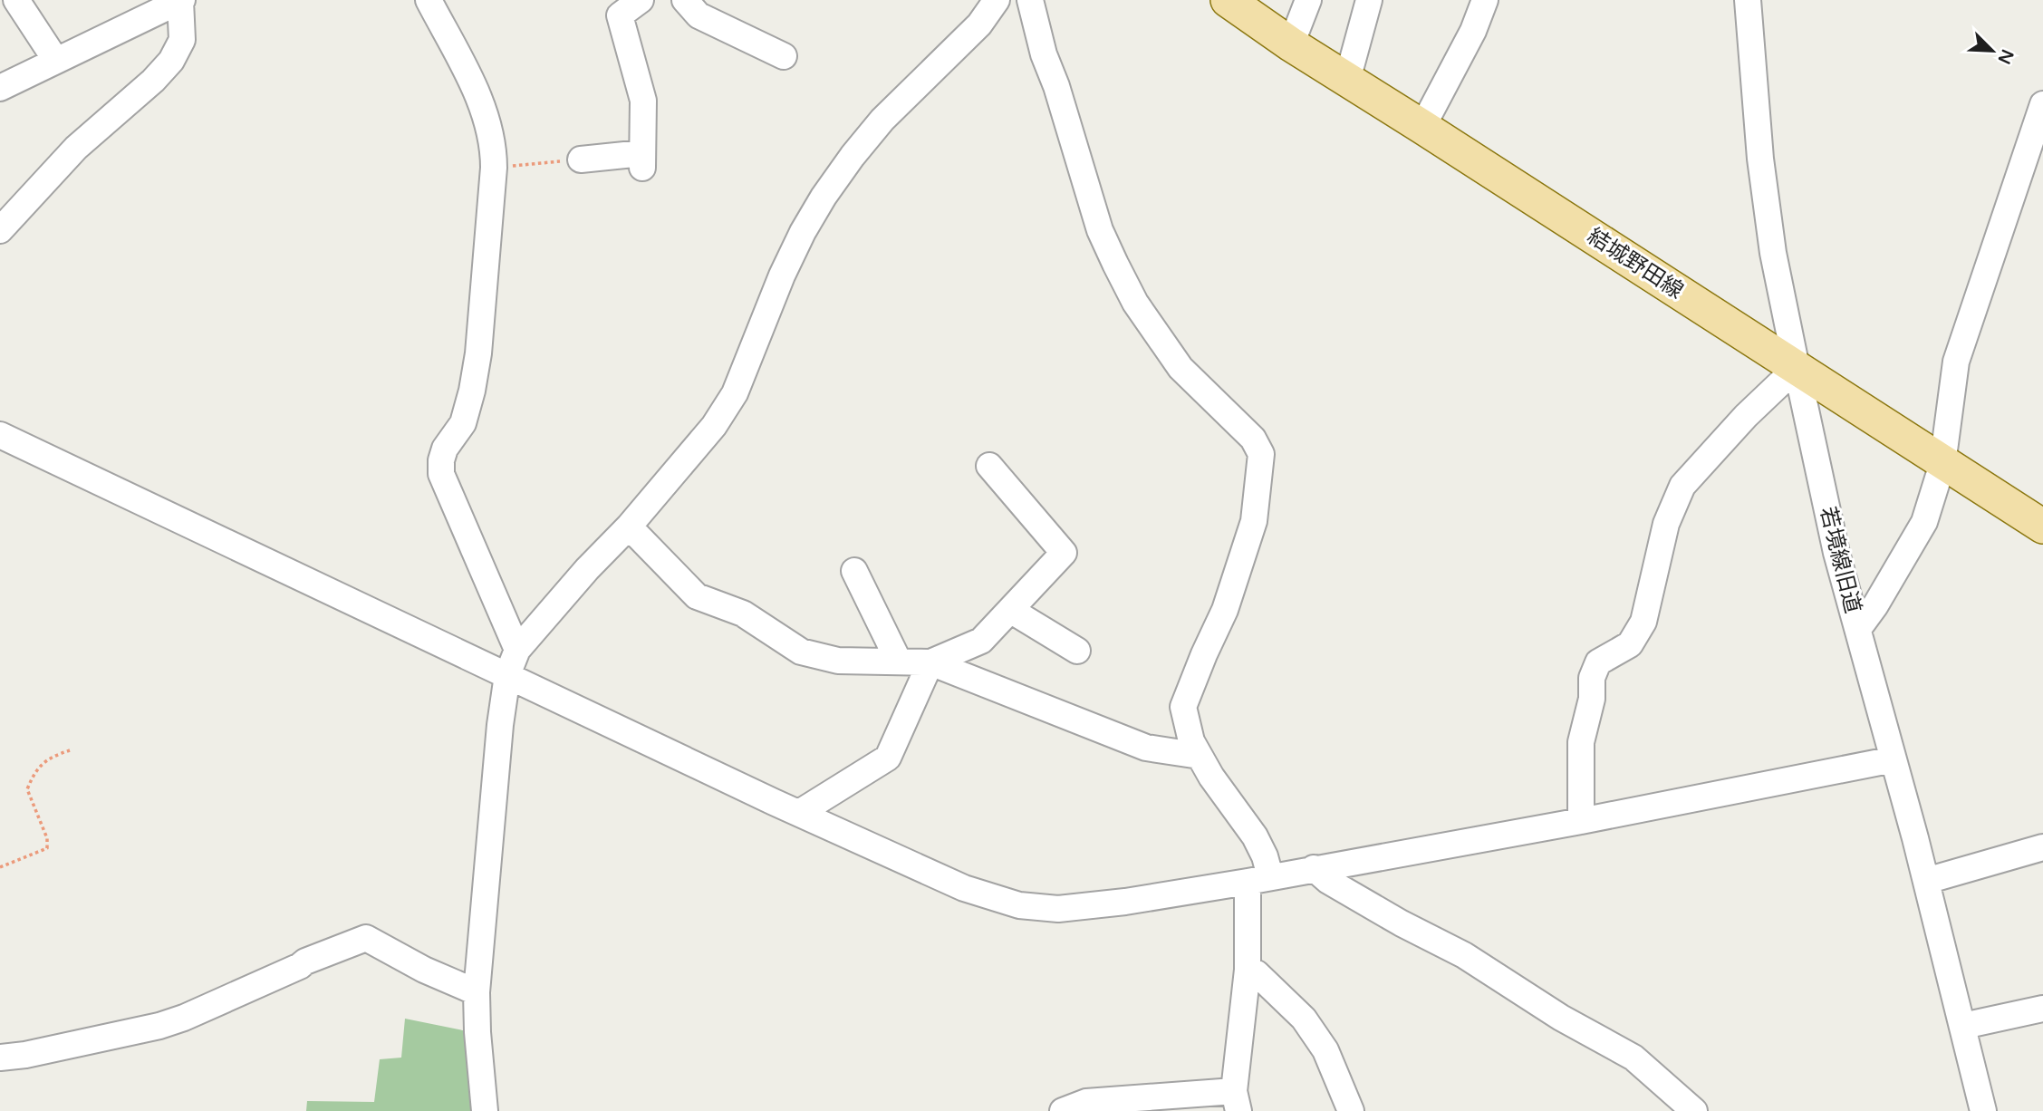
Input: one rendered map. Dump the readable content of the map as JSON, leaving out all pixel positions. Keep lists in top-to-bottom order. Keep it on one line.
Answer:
{"streets":{"main road":["結城野田線"],"street":["若境線旧道"]},"crossings":[["結城野田線","若境線旧道"]],"north":"bottom right"}
